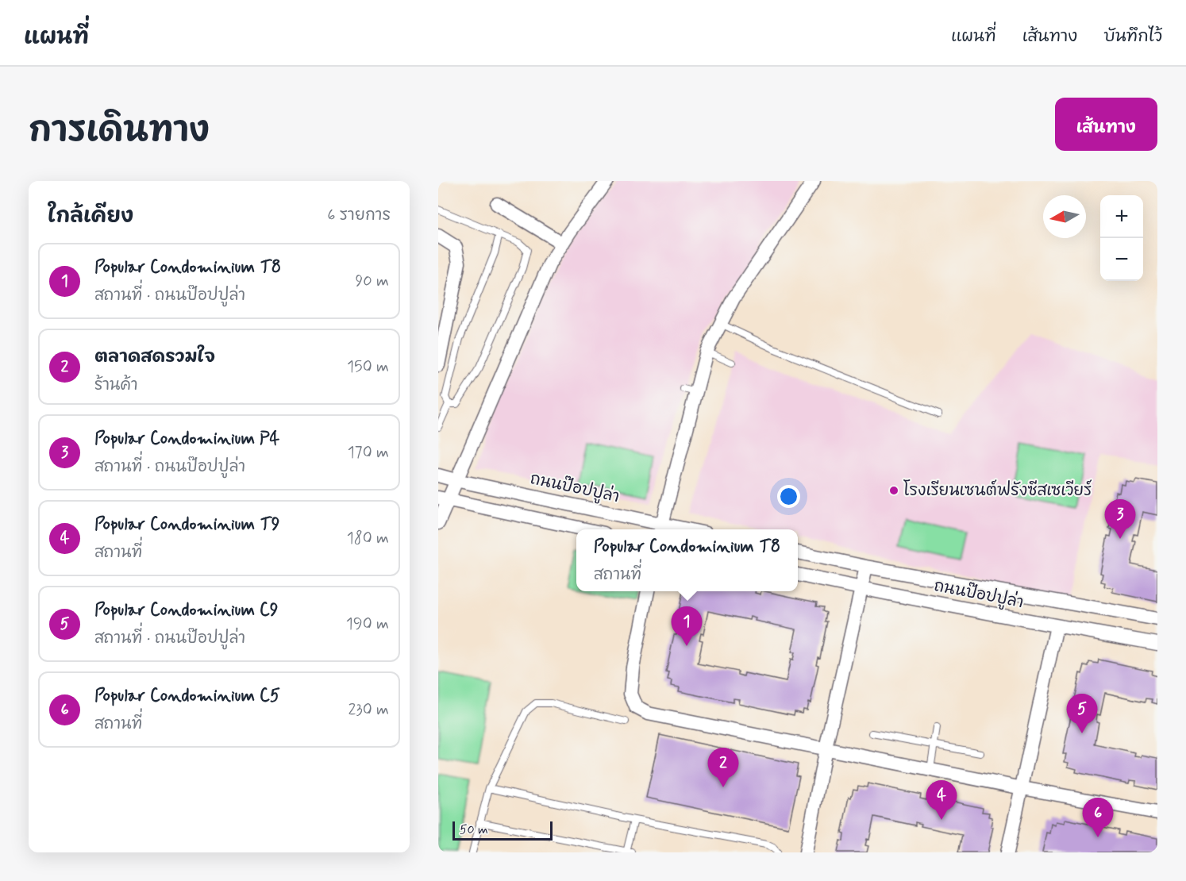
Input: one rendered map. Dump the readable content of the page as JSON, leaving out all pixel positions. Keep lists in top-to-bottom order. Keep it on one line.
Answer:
{"streets":{"street":["ถนนป๊อปปูล่า"]},"places":["โรงเรียนเซนต์ฟรังซีสเซเวียร์"],"scale_bar":"50 m","north":"left","page":{"header":"แผนที่","nav":["แผนที่","เส้นทาง","บันทึกไว้"],"title":"การเดินทาง","buttons":"เส้นทาง","heading":["ใกล้เคียง","6 รายการ"],"map_buttons":["+","−"],"list":[{"mark":"1","name":"Popular Condominium T8","note":"สถานที่ · ถนนป๊อปปูล่า","value":"90 m"},{"mark":"2","name":"ตลาดสดรวมใจ","note":"ร้านค้า","value":"150 m"},{"mark":"3","name":"Popular Condominium P4","note":"สถานที่ · ถนนป๊อปปูล่า","value":"170 m"},{"mark":"4","name":"Popular Condominium T9","note":"สถานที่","value":"180 m"},{"mark":"5","name":"Popular Condominium C9","note":"สถานที่ · ถนนป๊อปปูล่า","value":"190 m"},{"mark":"6","name":"Popular Condominium C5","note":"สถานที่","value":"230 m"}],"pins":["3","1","5","2","4","6"],"popup":["Popular Condominium T8","สถานที่"],"scale":"50 m"}}
